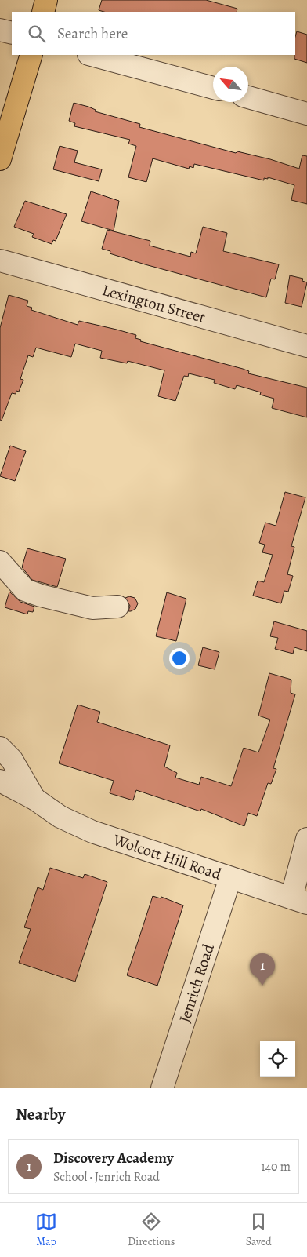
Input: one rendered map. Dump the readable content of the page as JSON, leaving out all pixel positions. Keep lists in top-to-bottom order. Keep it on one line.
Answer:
{"streets":{"street":["Lexington Street","Wolcott Hill Road","Jenrich Road"]},"crossings":[["Wolcott Hill Road","Jenrich Road"]],"north":"top left","page":{"search":"Search here","pins":"1","heading":"Nearby","list":[{"mark":"1","name":"Discovery Academy","note":"School · Jenrich Road","value":"140 m"}],"nav":["Map","Directions","Saved"]}}
